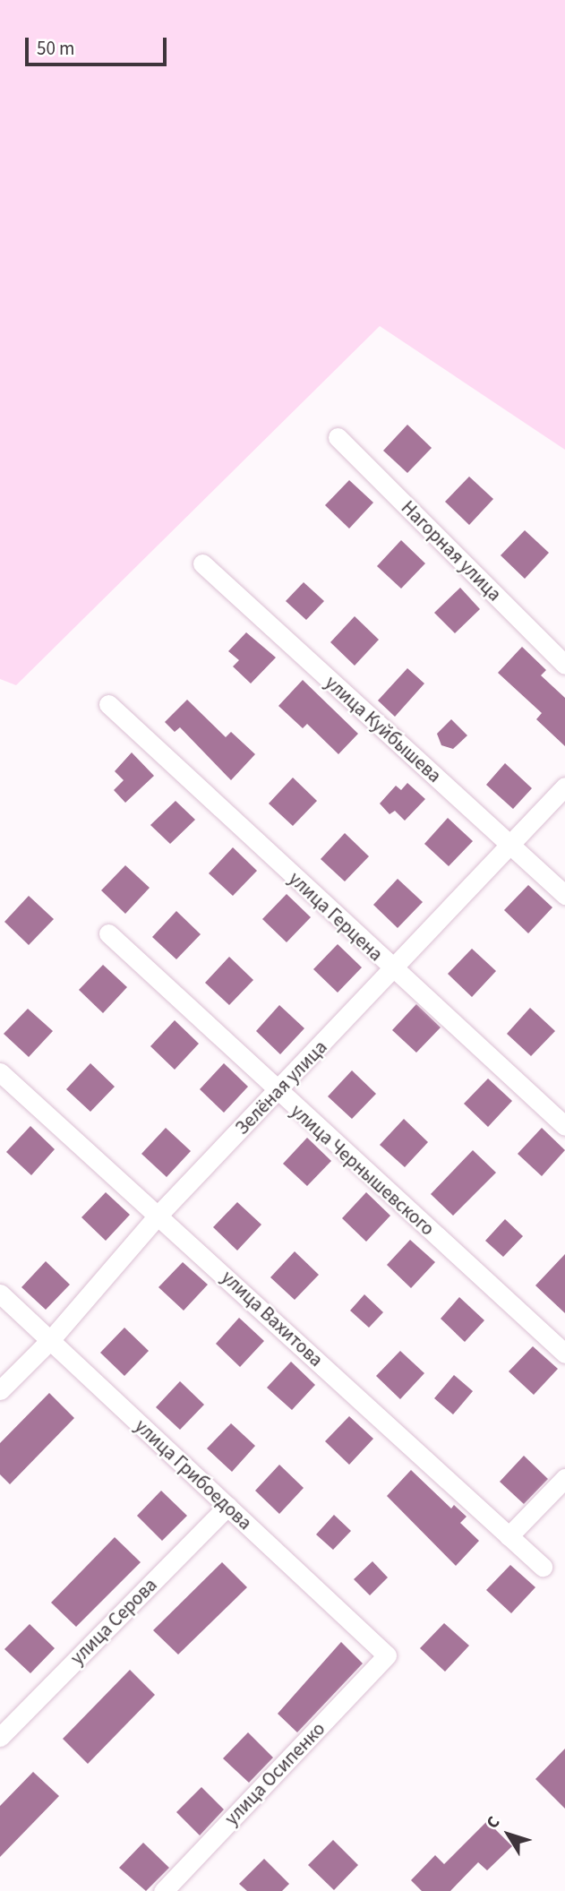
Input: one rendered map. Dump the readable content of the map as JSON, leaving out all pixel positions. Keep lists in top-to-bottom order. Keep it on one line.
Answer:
{"streets":{"street":["Нагорная улица","улица Куйбышева","улица Герцена","Зелёная улица","улица Чернышевского","улица Вахитова","улица Грибоедова","улица Серова","улица Осипенко"]},"crossings":[["улица Куйбышева","Зелёная улица"],["улица Герцена","Зелёная улица"],["Зелёная улица","улица Чернышевского"],["Зелёная улица","улица Вахитова"],["Зелёная улица","улица Грибоедова"],["улица Грибоедова","улица Серова"],["улица Грибоедова","улица Осипенко"]],"scale_bar":"50 m","north":"top left"}
